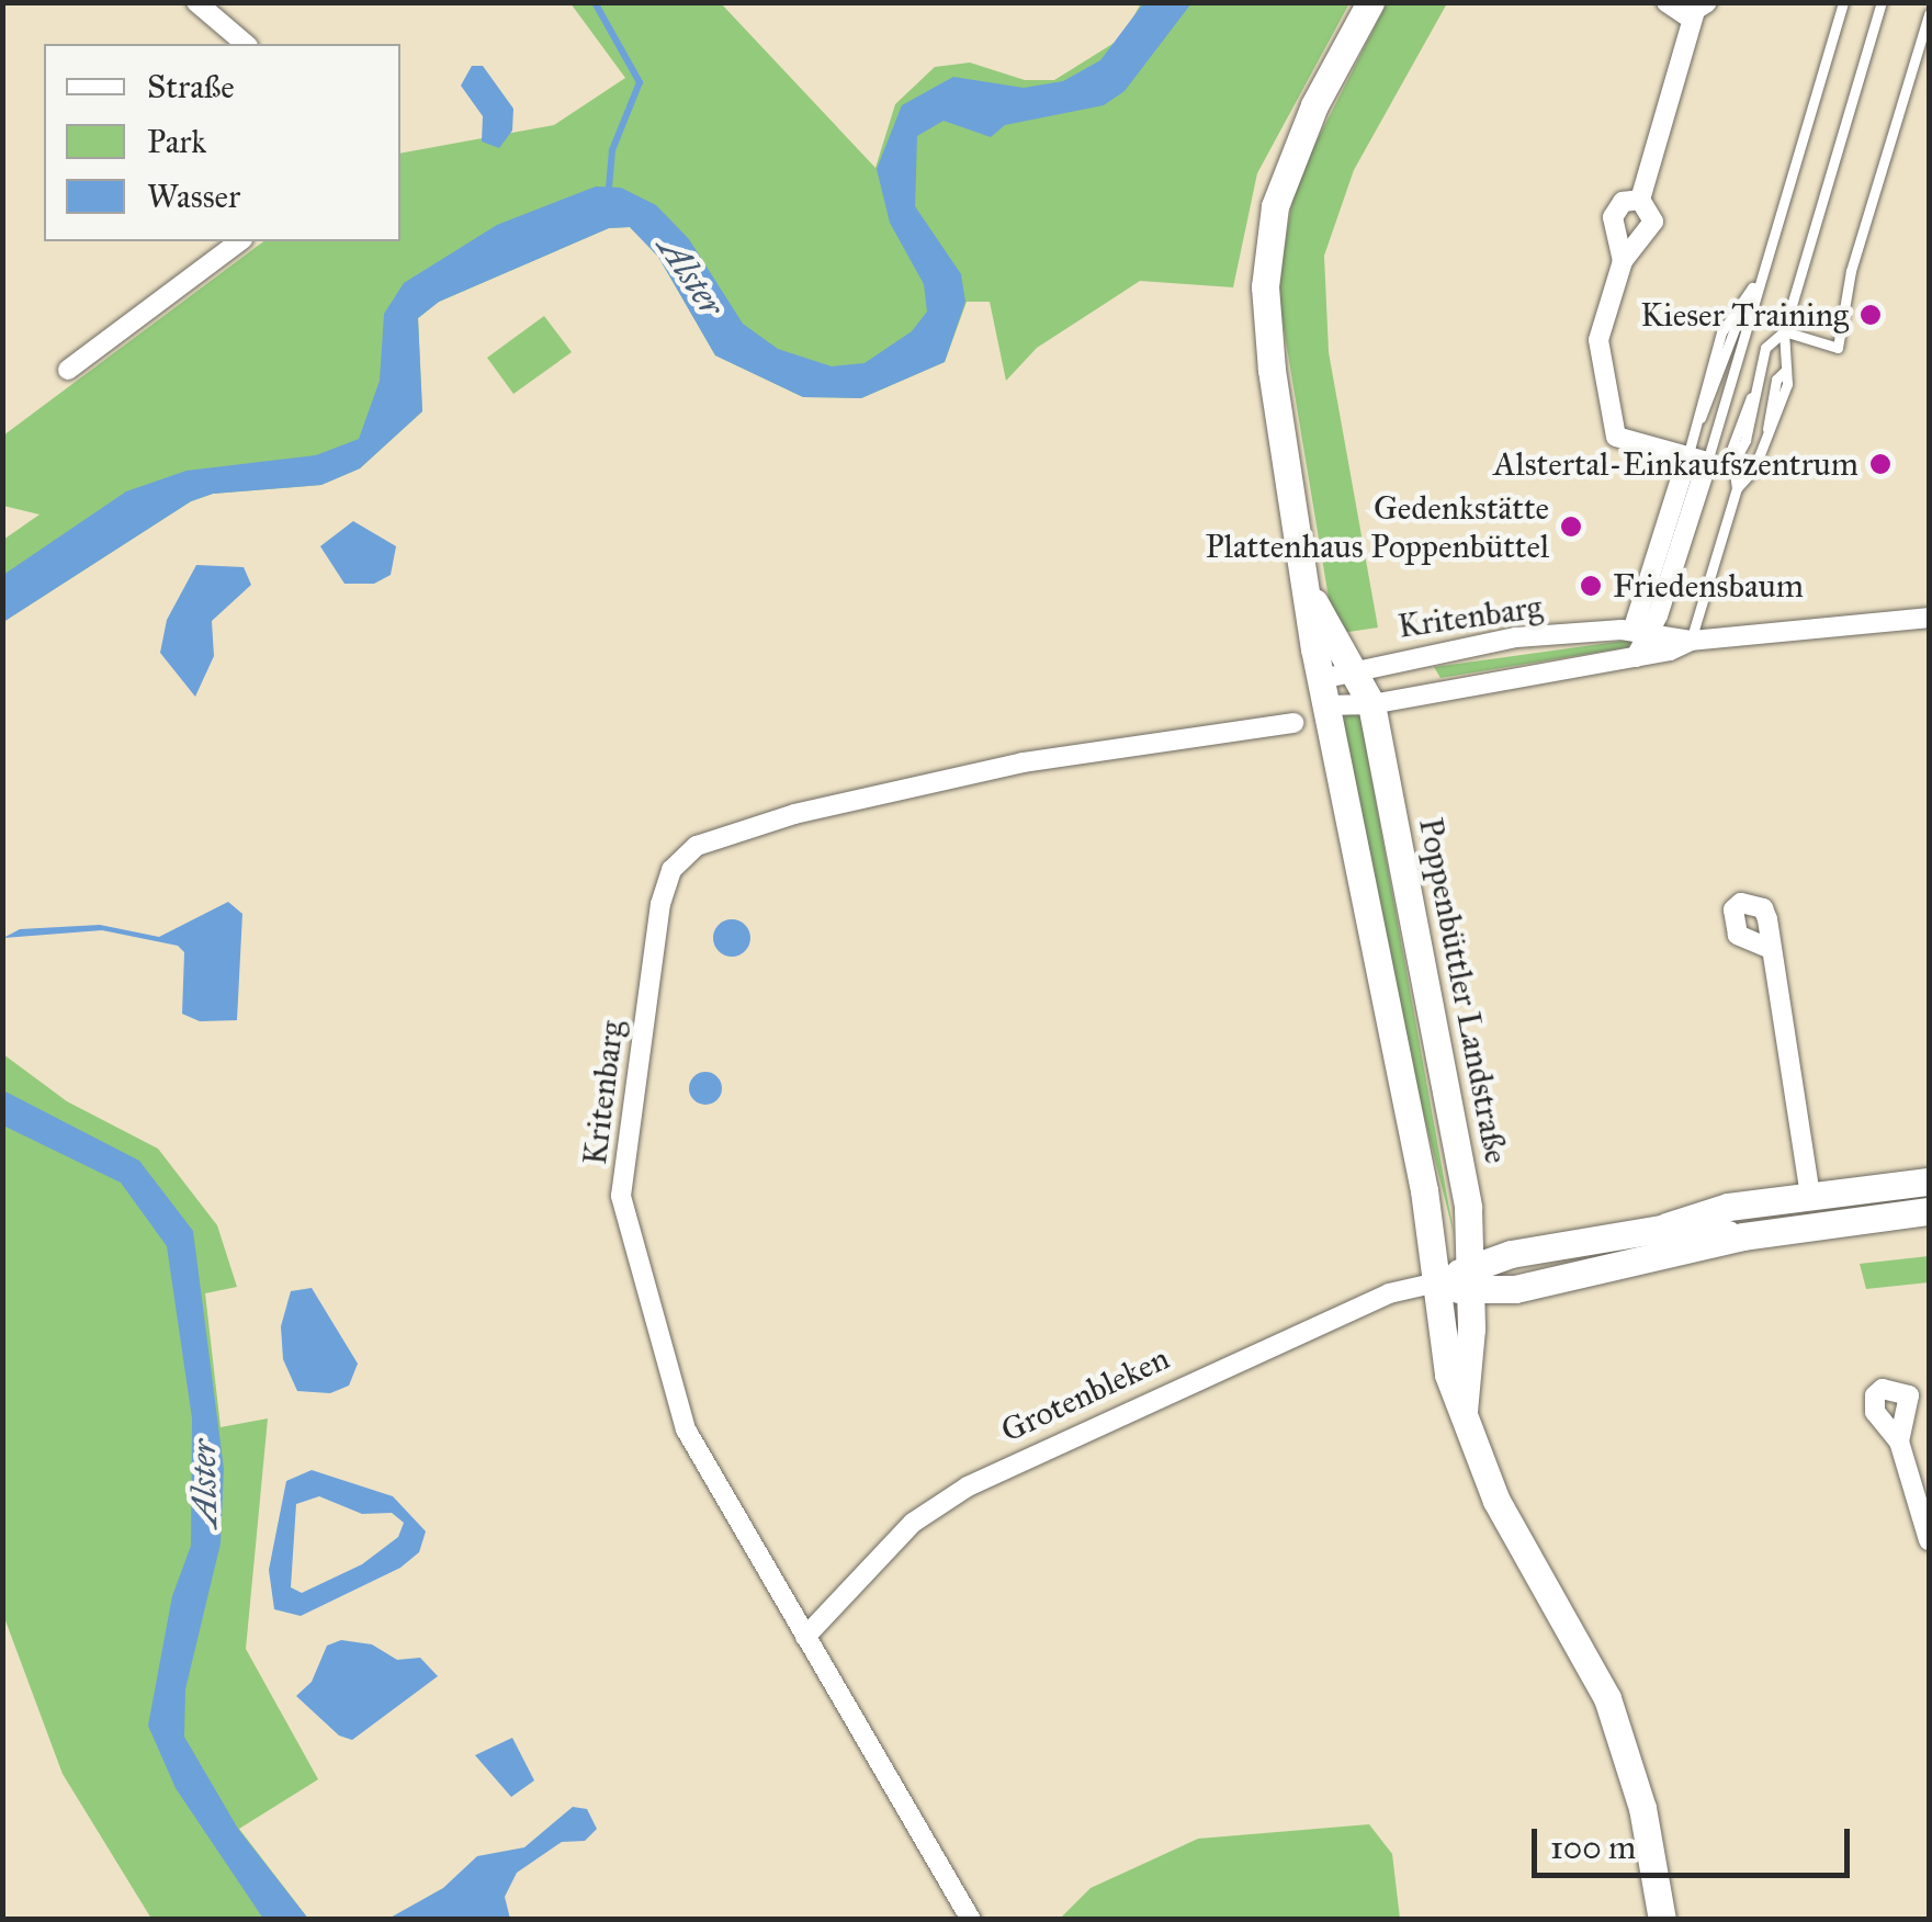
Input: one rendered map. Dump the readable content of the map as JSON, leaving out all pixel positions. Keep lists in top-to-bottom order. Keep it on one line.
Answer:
{"streets":{"main road":["Poppenbüttler Landstraße"],"street":["Kritenbarg","Grotenbleken"]},"crossings":[["Kritenbarg","Poppenbüttler Landstraße"],["Kritenbarg","Grotenbleken"],["Poppenbüttler Landstraße","Grotenbleken"]],"water":["Alster"],"places":["Kieser Training","Alstertal-Einkaufszentrum","Gedenkstätte Plattenhaus Poppenbüttel","Friedensbaum"],"legend":["Straße","Park","Wasser"],"scale_bar":"100 m"}
